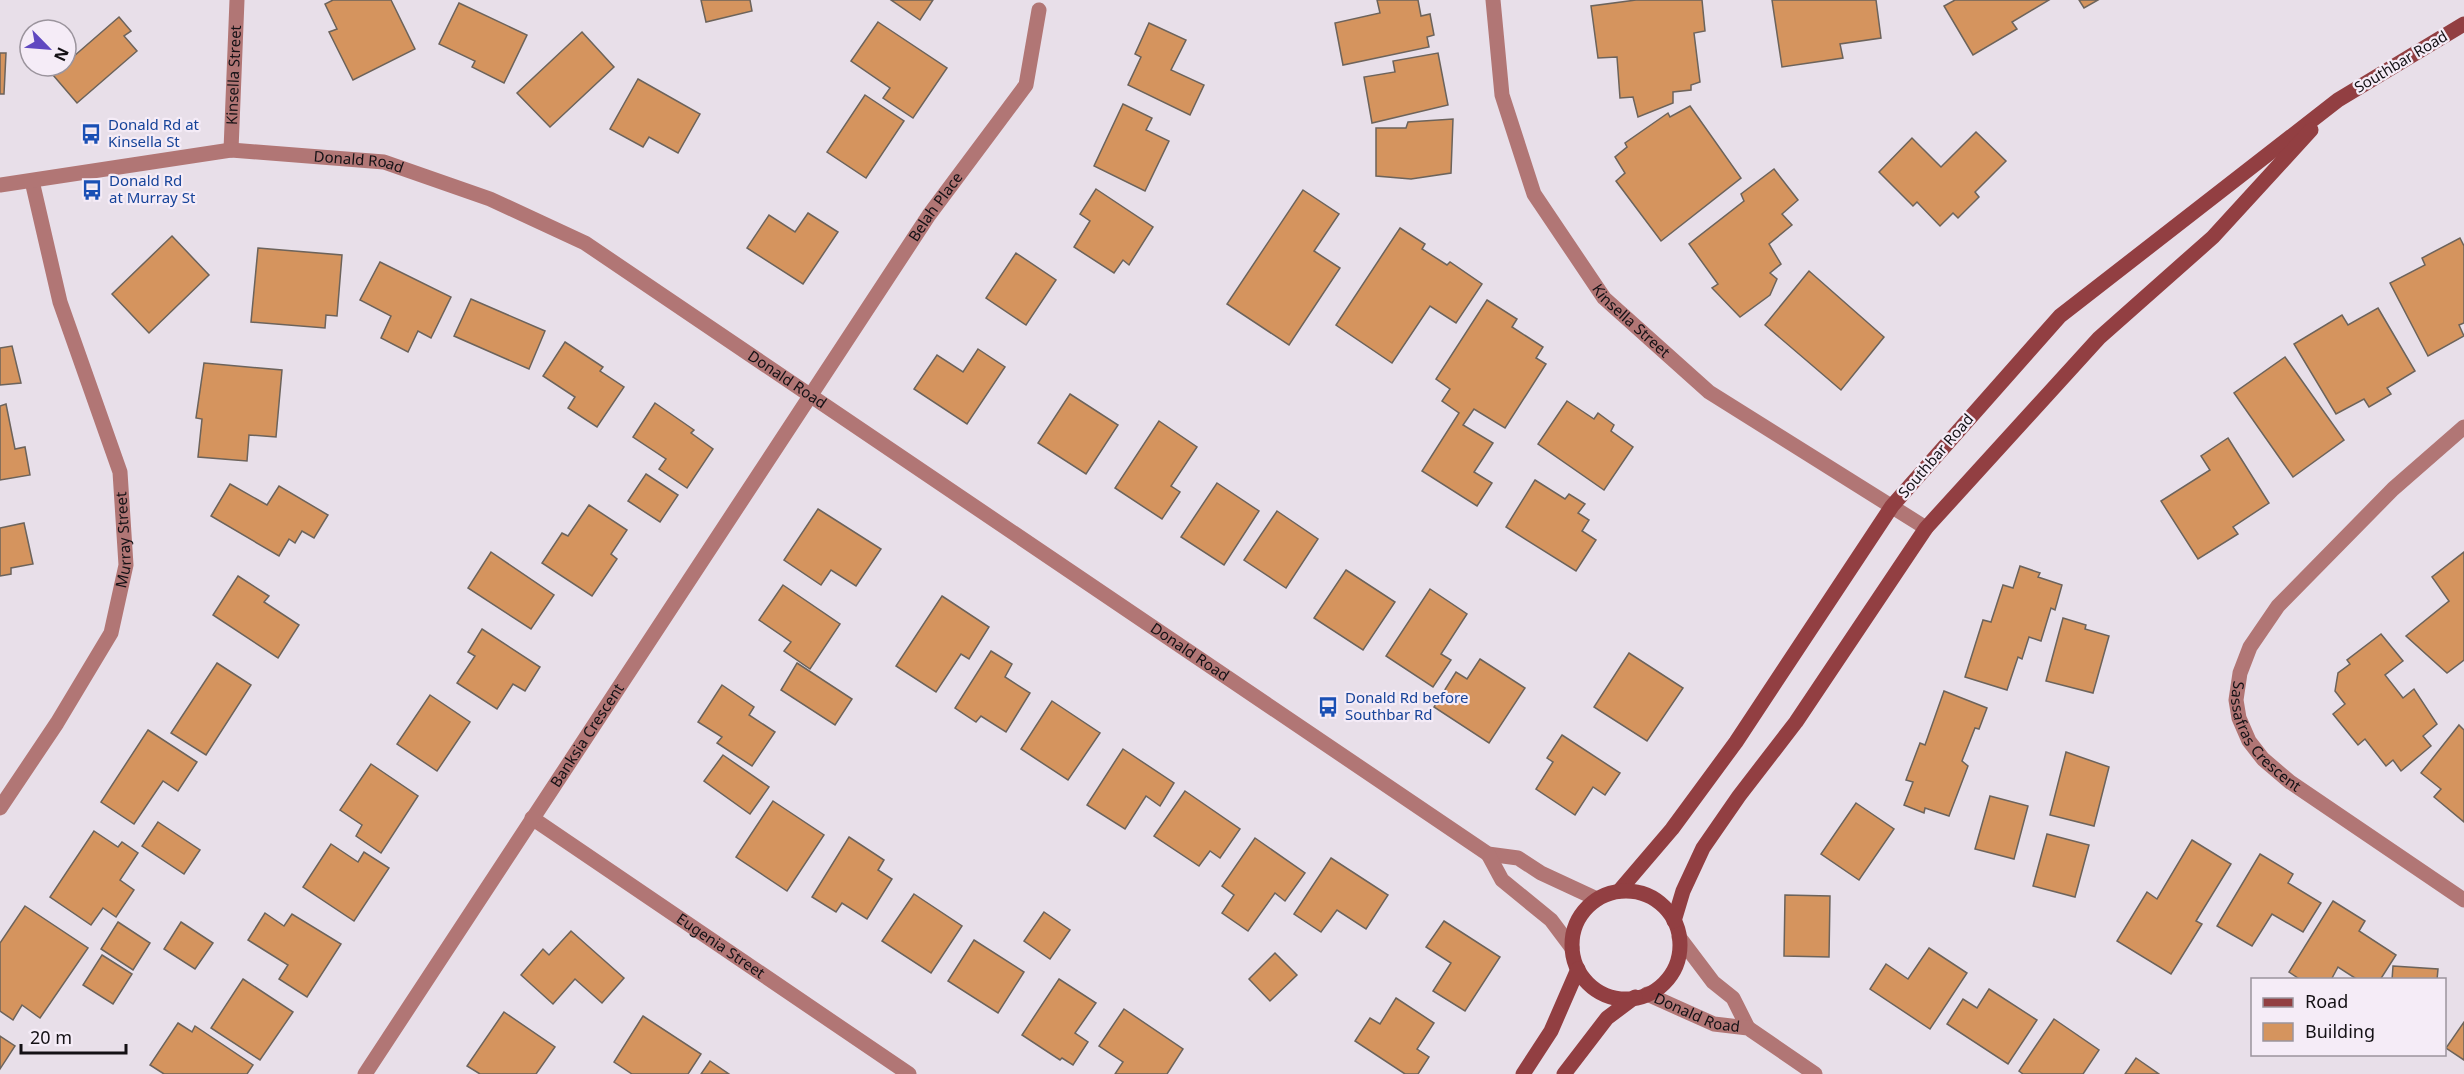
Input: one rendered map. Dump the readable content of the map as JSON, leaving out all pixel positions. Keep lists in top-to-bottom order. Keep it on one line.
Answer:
{"streets":{"main road":["Southbar Road"],"street":["Kinsella Street","Donald Road","Belah Place","Murray Street","Sassafras Crescent","Banksia Crescent","Eugenia Street"]},"crossings":[["Southbar Road","Kinsella Street"],["Southbar Road","Donald Road"],["Kinsella Street","Donald Road"],["Donald Road","Belah Place"],["Donald Road","Murray Street"],["Donald Road","Banksia Crescent"],["Belah Place","Banksia Crescent"],["Banksia Crescent","Eugenia Street"]],"places":{"bus stop":["Donald Rd at Kinsella St","Donald Rd at Murray St","Donald Rd before Southbar Rd"]},"legend":["Road","Building"],"scale_bar":"20 m","north":"bottom right"}
